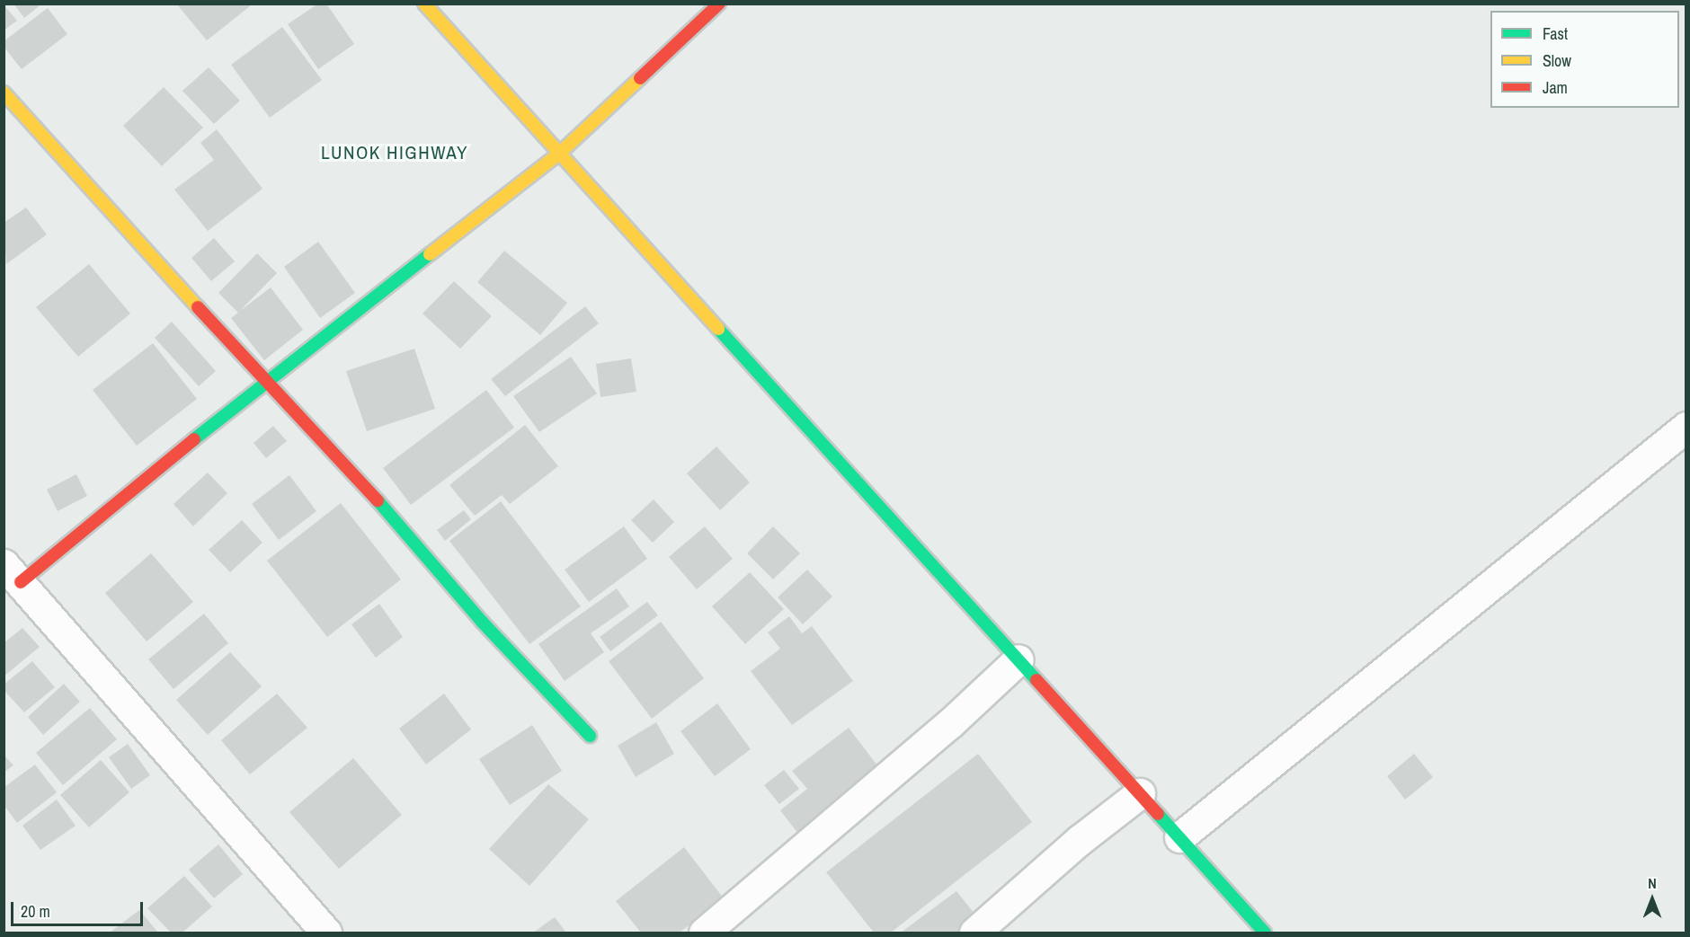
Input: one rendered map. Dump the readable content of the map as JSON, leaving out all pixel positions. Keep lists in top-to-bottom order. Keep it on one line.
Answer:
{"districts":["LUNOK HIGHWAY"],"legend":["Fast","Slow","Jam"],"scale_bar":"20 m","north":"top"}
